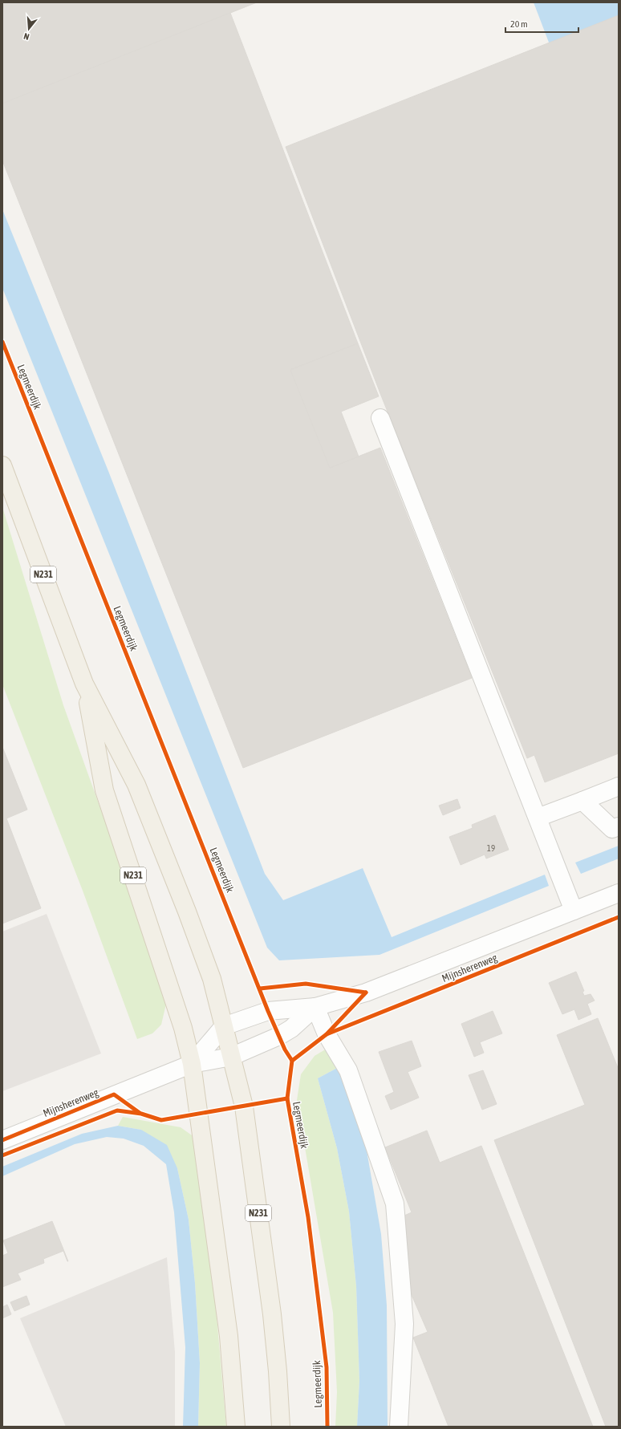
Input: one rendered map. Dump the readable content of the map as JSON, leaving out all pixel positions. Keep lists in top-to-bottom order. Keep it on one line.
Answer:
{"streets":{"main road":["N231"],"street":["Mijnsherenweg"],"cycle path":["Legmeerdijk"]},"crossings":[["N231","Mijnsherenweg"]],"house_numbers":["19"],"scale_bar":"20 m","north":"bottom"}
